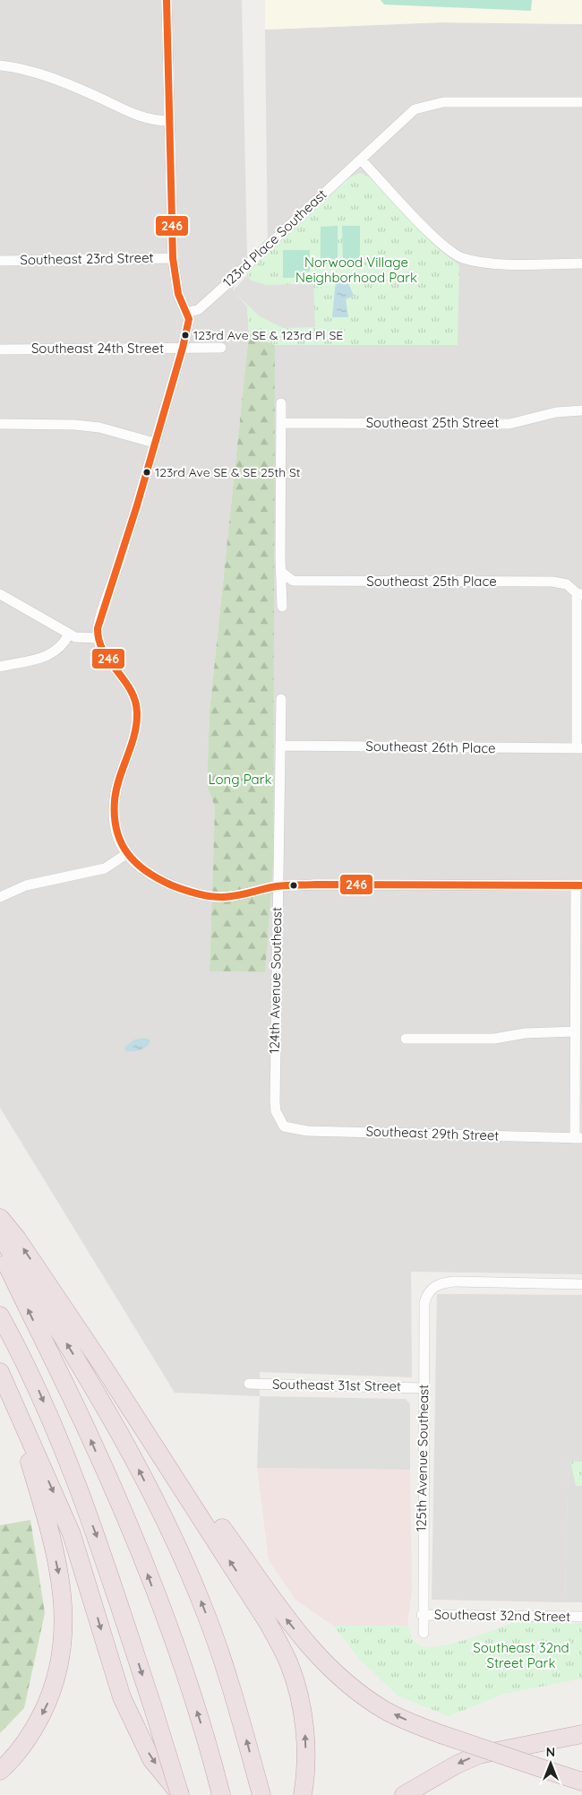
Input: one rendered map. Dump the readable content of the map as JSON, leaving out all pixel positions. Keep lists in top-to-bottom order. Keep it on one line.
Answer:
{"streets":{"street":["123rd Place Southeast","Southeast 23rd Street","Southeast 24th Street","Southeast 25th Street","Southeast 25th Place","Southeast 26th Place","124th Avenue Southeast","Southeast 29th Street","Southeast 31st Street","125th Avenue Southeast","Southeast 32nd Street"]},"crossings":[["Southeast 26th Place","124th Avenue Southeast"],["124th Avenue Southeast","Southeast 29th Street"],["Southeast 31st Street","125th Avenue Southeast"],["125th Avenue Southeast","Southeast 32nd Street"]],"parks":["Norwood Village Neighborhood Park","Long Park","Southeast 32nd Street Park"],"places":["123rd Ave SE & 123rd Pl SE","123rd Ave SE & SE 25th St"],"lines":["transit line 246"],"north":"top"}
